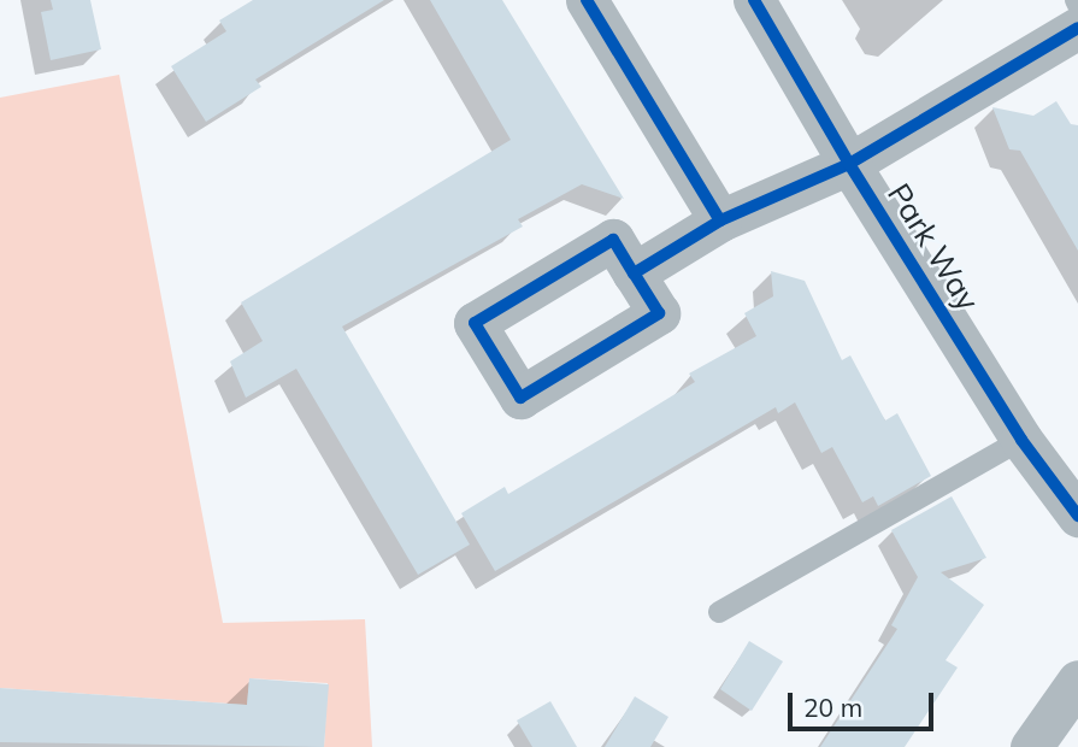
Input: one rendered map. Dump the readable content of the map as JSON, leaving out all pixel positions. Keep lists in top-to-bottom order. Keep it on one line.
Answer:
{"streets":{"street":["Park Way"]},"scale_bar":"20 m"}
